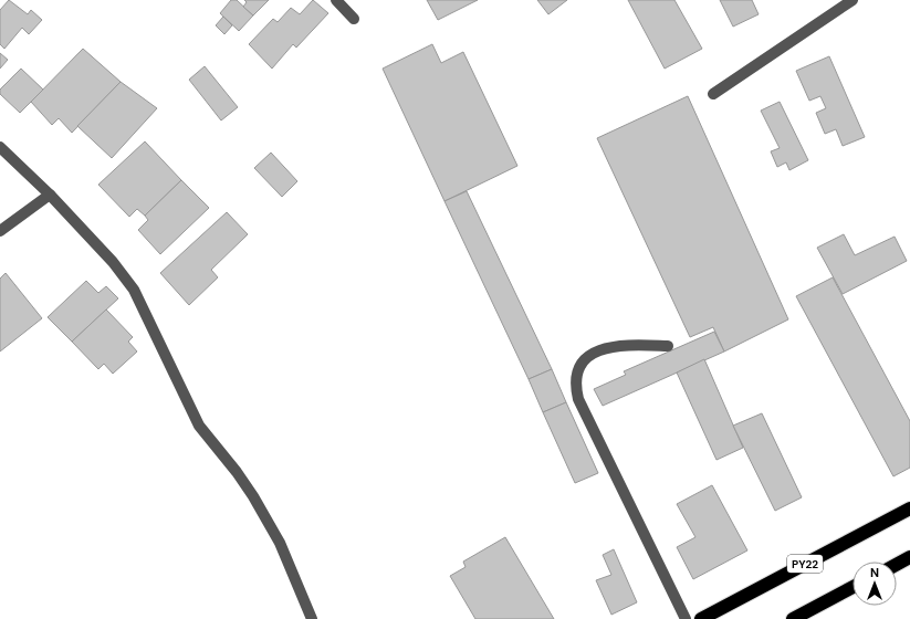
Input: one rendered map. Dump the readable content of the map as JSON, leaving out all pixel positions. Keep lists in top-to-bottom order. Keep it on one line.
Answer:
{"streets":{"highway":["PY22"]},"north":"top"}
